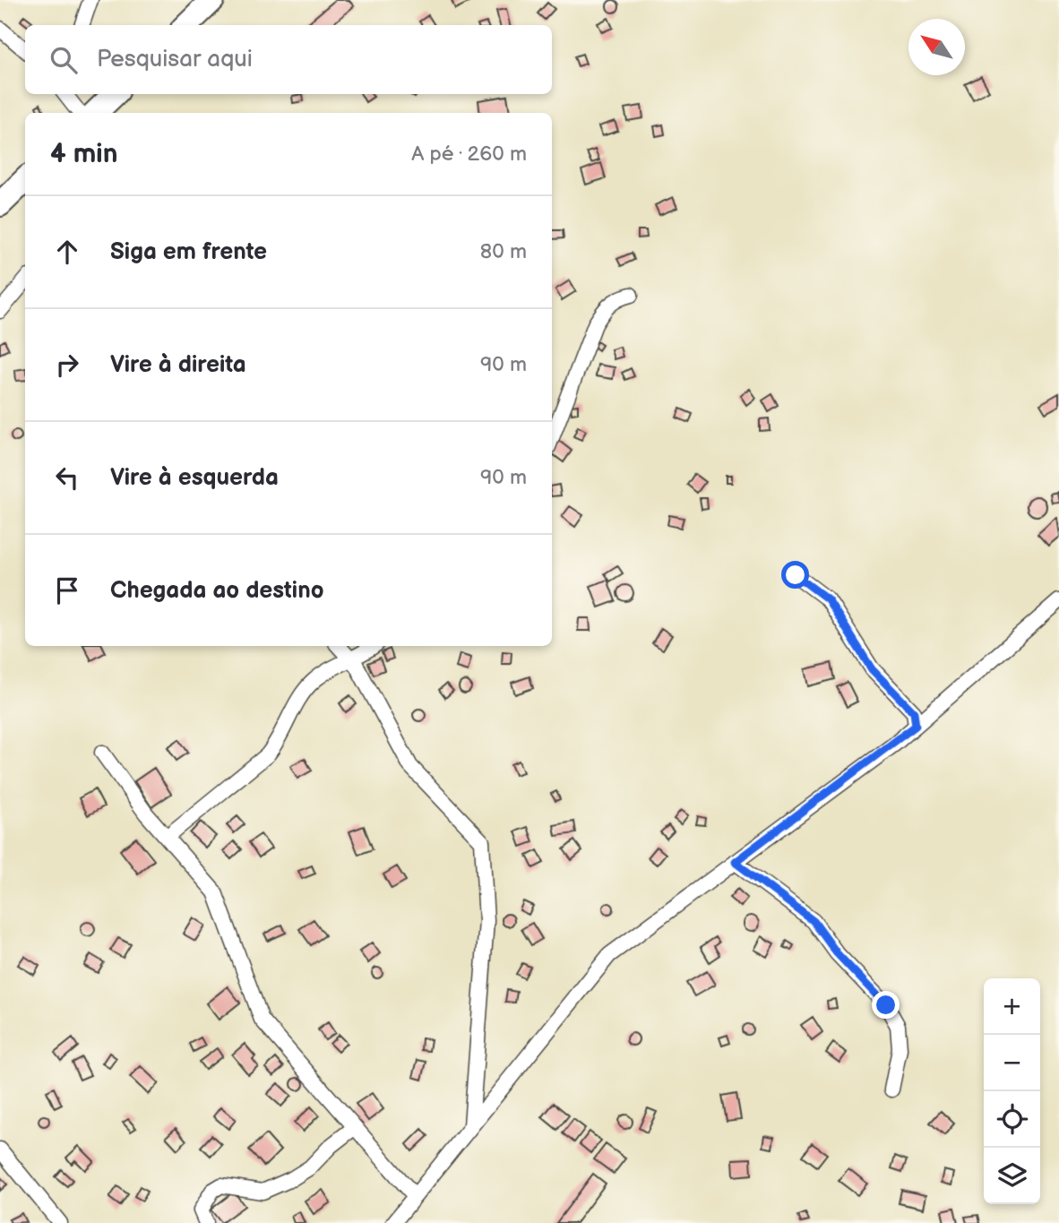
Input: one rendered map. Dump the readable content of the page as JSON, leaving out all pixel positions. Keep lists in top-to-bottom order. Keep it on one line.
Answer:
{"north":"top left","page":{"search":"Pesquisar aqui","heading":["4 min","A pé · 260 m"],"list":[["Siga em frente","80 m"],["Vire à direita","90 m"],["Vire à esquerda","90 m"],"Chegada ao destino"],"map_buttons":["+","−"]}}
